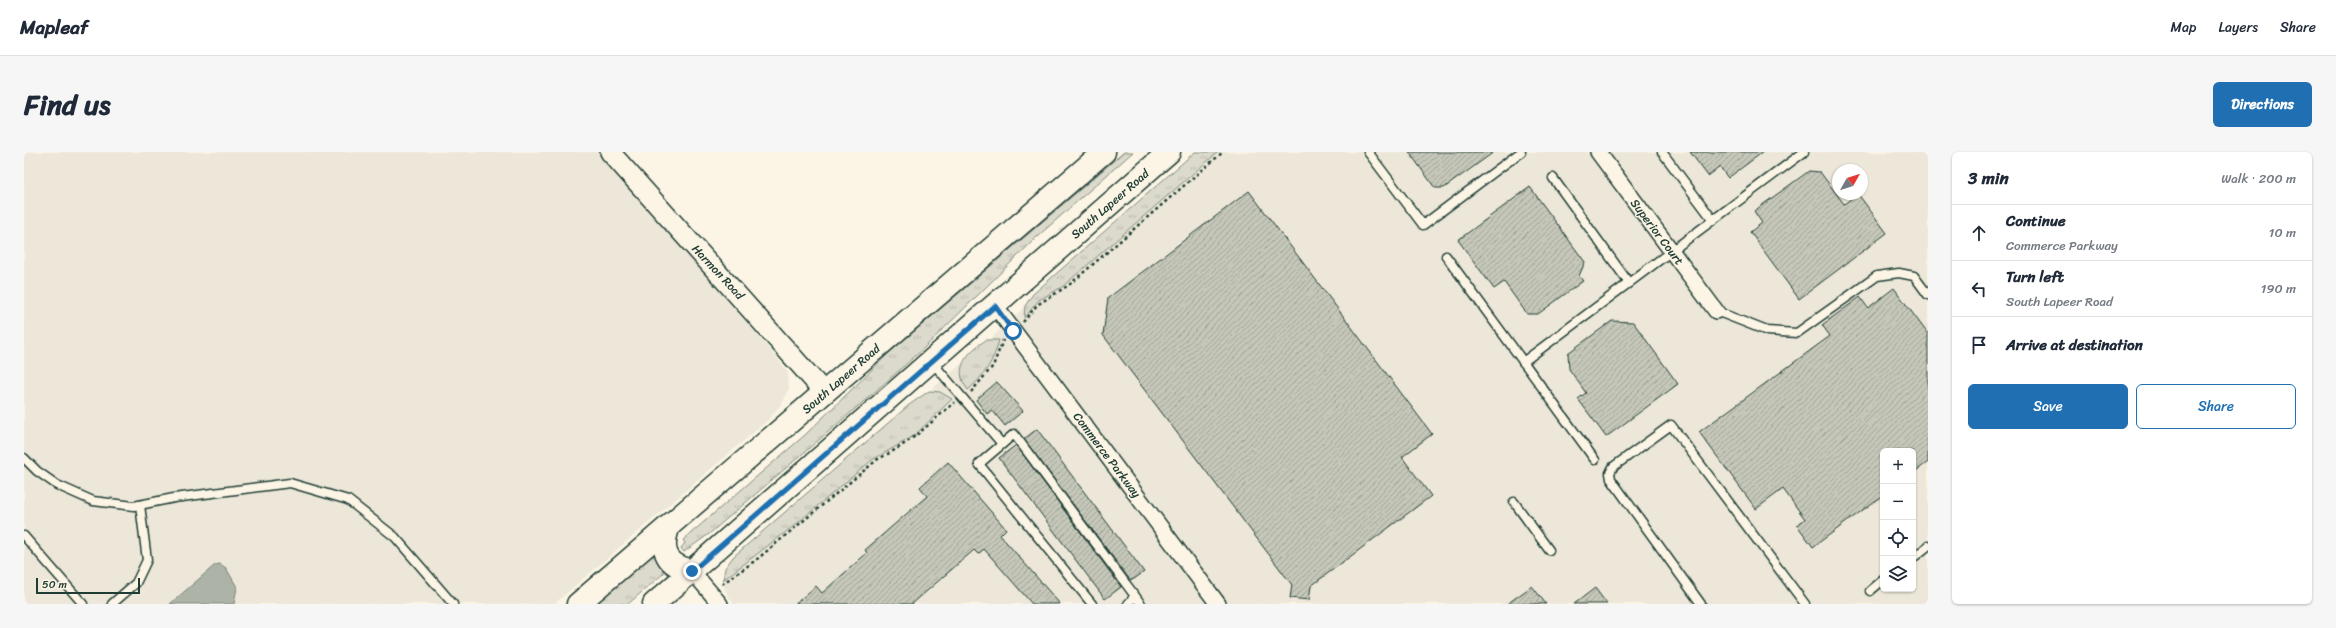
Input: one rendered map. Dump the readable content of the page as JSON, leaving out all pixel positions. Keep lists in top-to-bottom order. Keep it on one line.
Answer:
{"streets":{"main road":["South Lapeer Road"],"street":["Superior Court","Harmon Road","Commerce Parkway"]},"crossings":[["South Lapeer Road","Harmon Road"],["South Lapeer Road","Commerce Parkway"]],"scale_bar":"50 m","north":"top right","page":{"header":"Mapleaf","nav":["Map","Layers","Share"],"title":"Find us","buttons":["Directions",["Save","Share"]],"heading":["3 min","Walk · 200 m"],"list":[["Continue","Commerce Parkway","10 m"],["Turn left","South Lapeer Road","190 m"],"Arrive at destination"],"map_buttons":["+","−"],"scale":"50 m"}}
